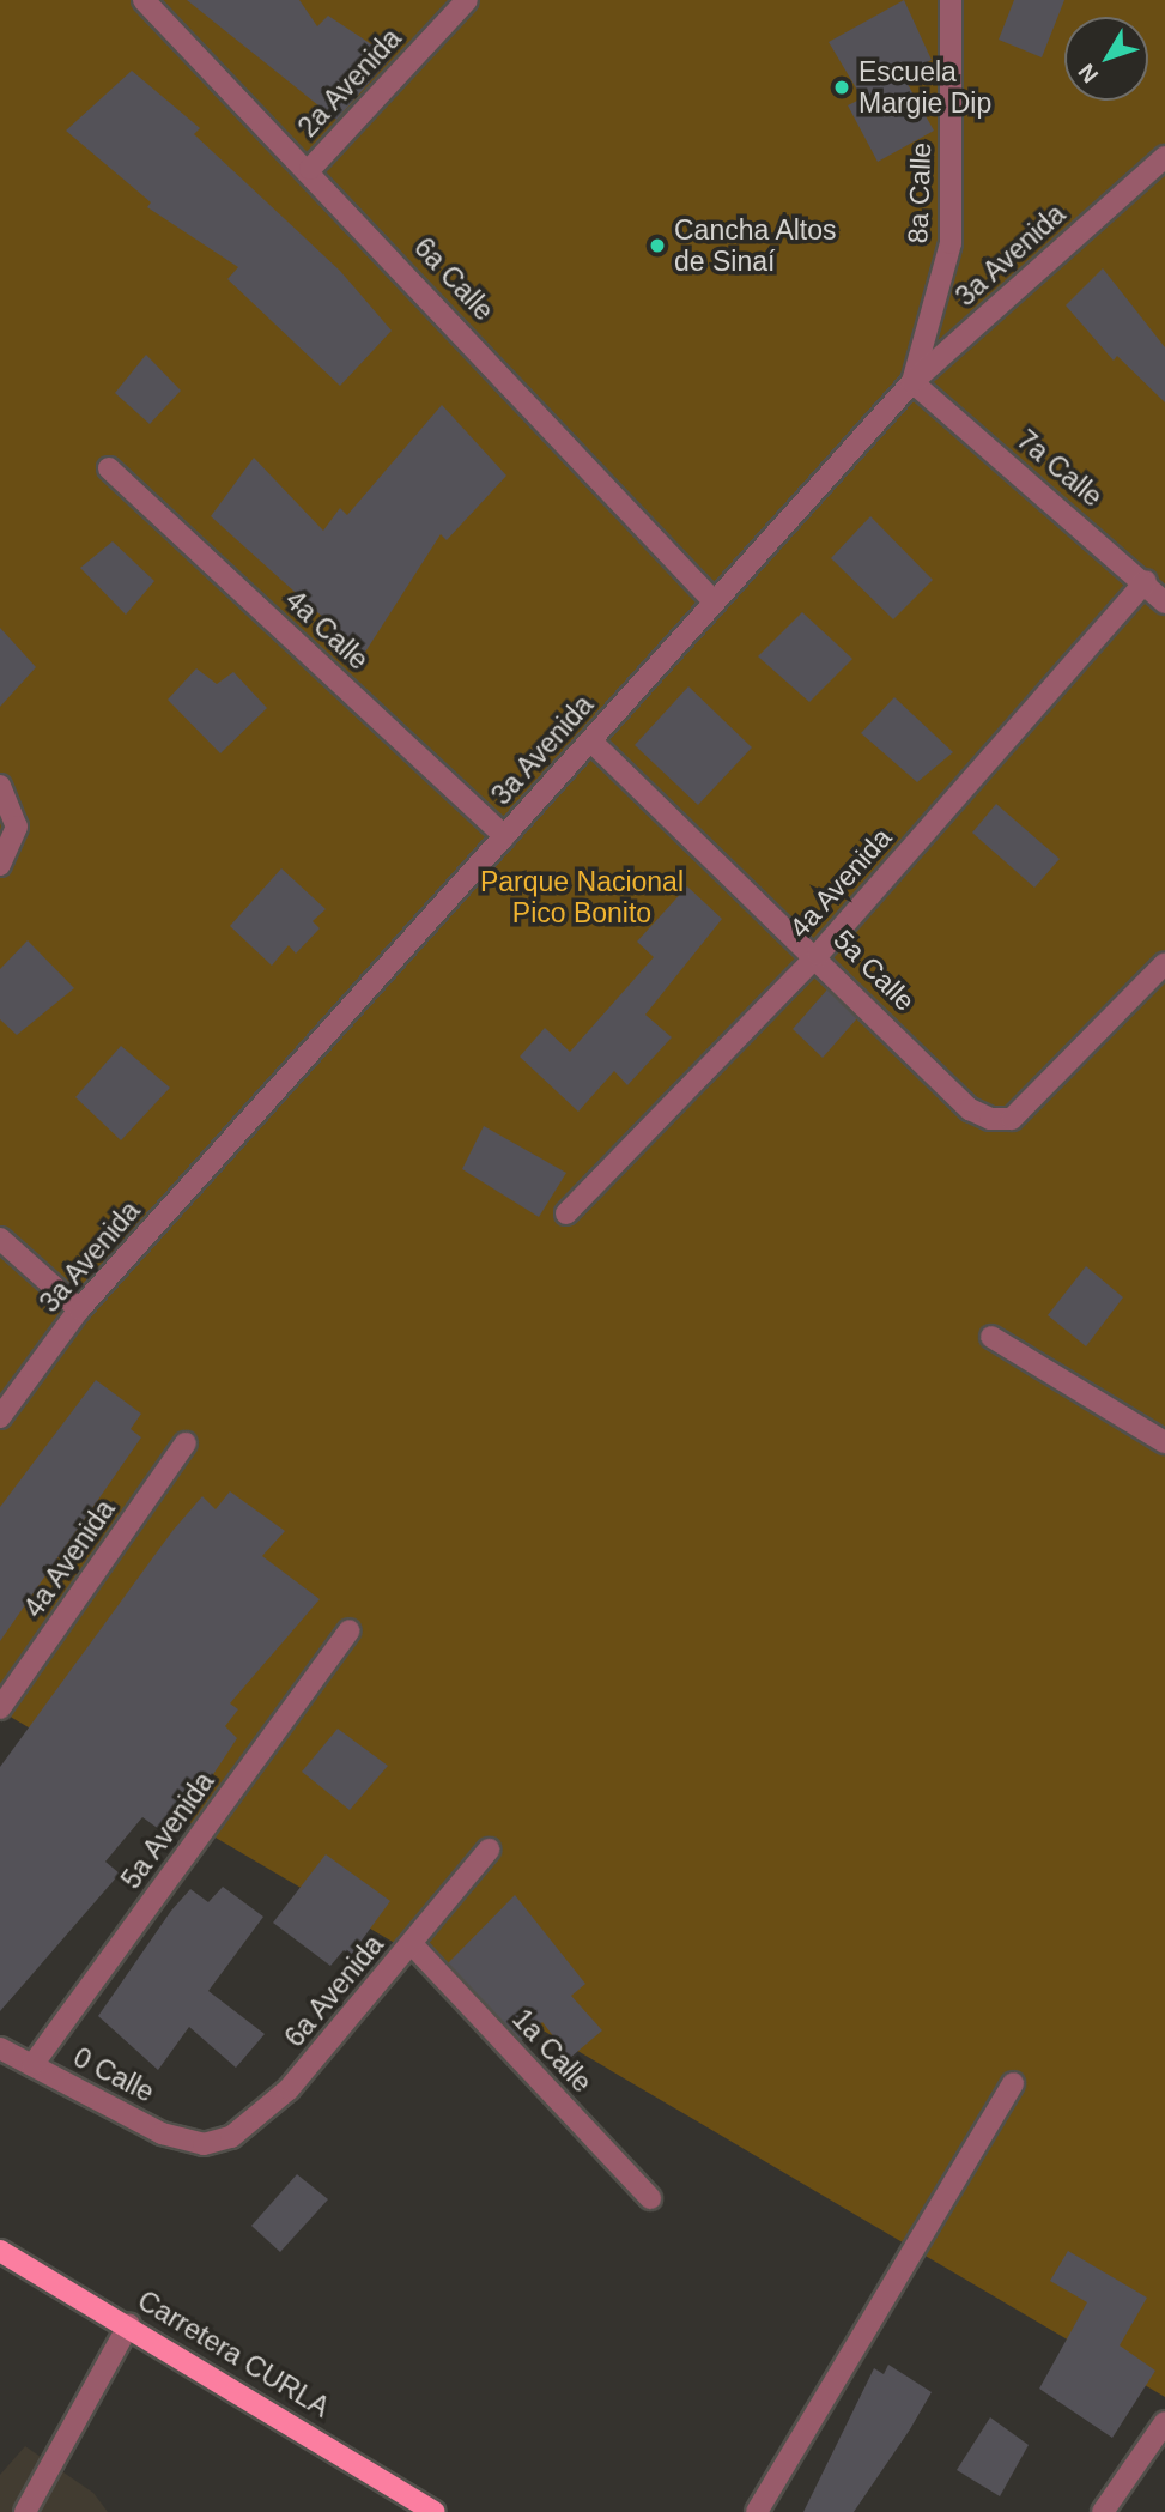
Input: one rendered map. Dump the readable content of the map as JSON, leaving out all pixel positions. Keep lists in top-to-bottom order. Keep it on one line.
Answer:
{"streets":{"main road":["Carretera CURLA"],"street":["2a Avenida","8a Calle","3a Avenida","6a Calle","7a Calle","4a Calle","4a Avenida","5a Calle","5a Avenida","6a Avenida","1a Calle","0 Calle"]},"crossings":[["2a Avenida","6a Calle"],["8a Calle","3a Avenida"],["8a Calle","7a Calle"],["3a Avenida","6a Calle"],["3a Avenida","7a Calle"],["3a Avenida","4a Calle"],["3a Avenida","5a Calle"],["7a Calle","4a Avenida"],["4a Avenida","5a Calle"],["5a Avenida","0 Calle"],["6a Avenida","1a Calle"],["6a Avenida","0 Calle"]],"parks":["Parque Nacional Pico Bonito"],"places":["Escuela Margie Dip","Cancha Altos de Sinaí"],"north":"bottom left"}
